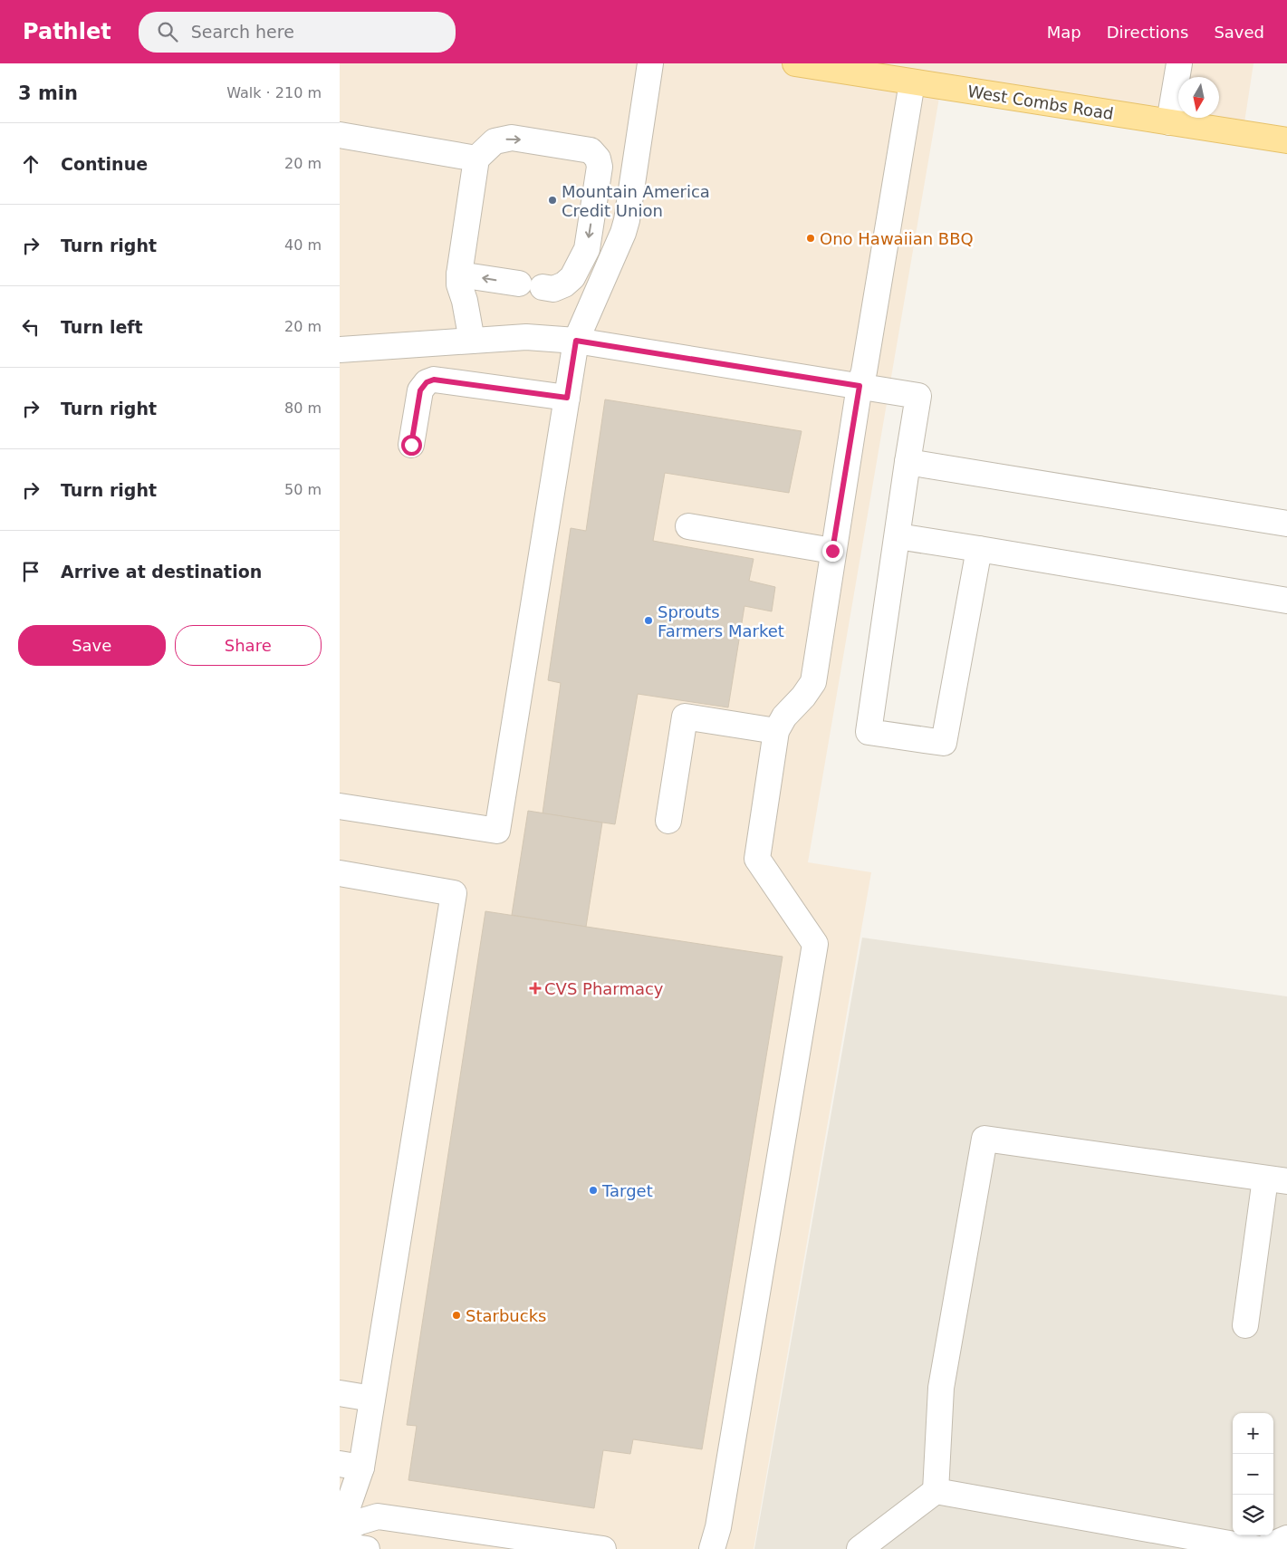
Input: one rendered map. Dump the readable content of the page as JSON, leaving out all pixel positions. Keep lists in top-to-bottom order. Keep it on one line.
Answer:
{"streets":{"main road":["West Combs Road"]},"places":{"other":["Mountain America Credit Union","Ono Hawaiian BBQ","Sprouts Farmers Market","Target","Starbucks"],"health":["CVS Pharmacy"]},"north":"bottom","page":{"header":"Pathlet","search":"Search here","nav":["Map","Directions","Saved"],"heading":["3 min","Walk · 210 m"],"list":[["Continue","20 m"],["Turn right","40 m"],["Turn left","20 m"],["Turn right","80 m"],["Turn right","50 m"],"Arrive at destination"],"buttons":["Save","Share"],"map_buttons":["+","−"]}}
